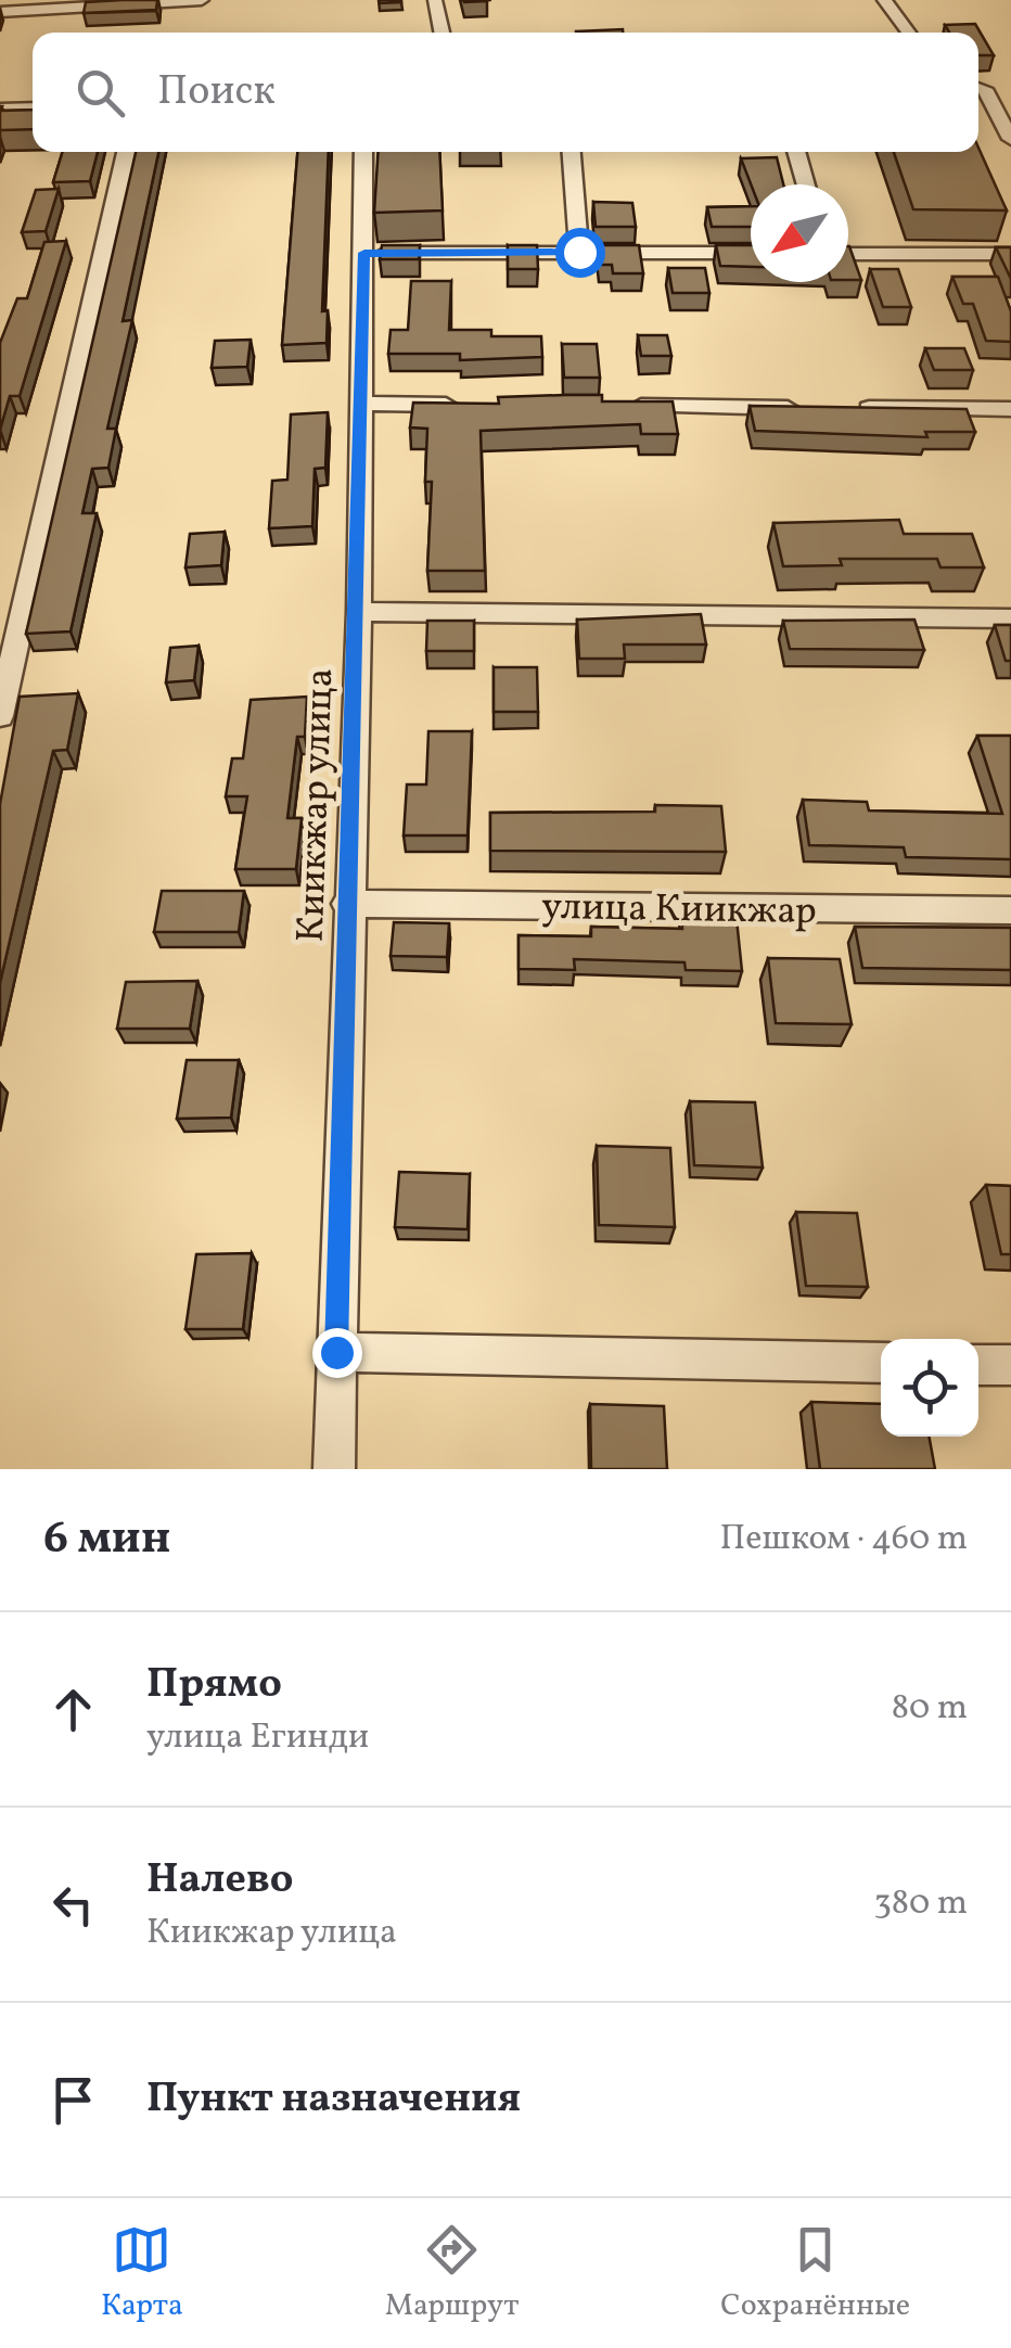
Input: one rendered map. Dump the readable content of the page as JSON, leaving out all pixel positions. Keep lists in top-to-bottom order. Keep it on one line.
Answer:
{"streets":{"street":["Киикжар улица","улица Киикжар"]},"crossings":[["Киикжар улица","улица Киикжар"]],"north":"bottom left","page":{"search":"Поиск","heading":["6 мин","Пешком · 460 m"],"list":[["Прямо","улица Егинди","80 m"],["Налево","Киикжар улица","380 m"],"Пункт назначения"],"nav":["Карта","Маршрут","Сохранённые"]}}
